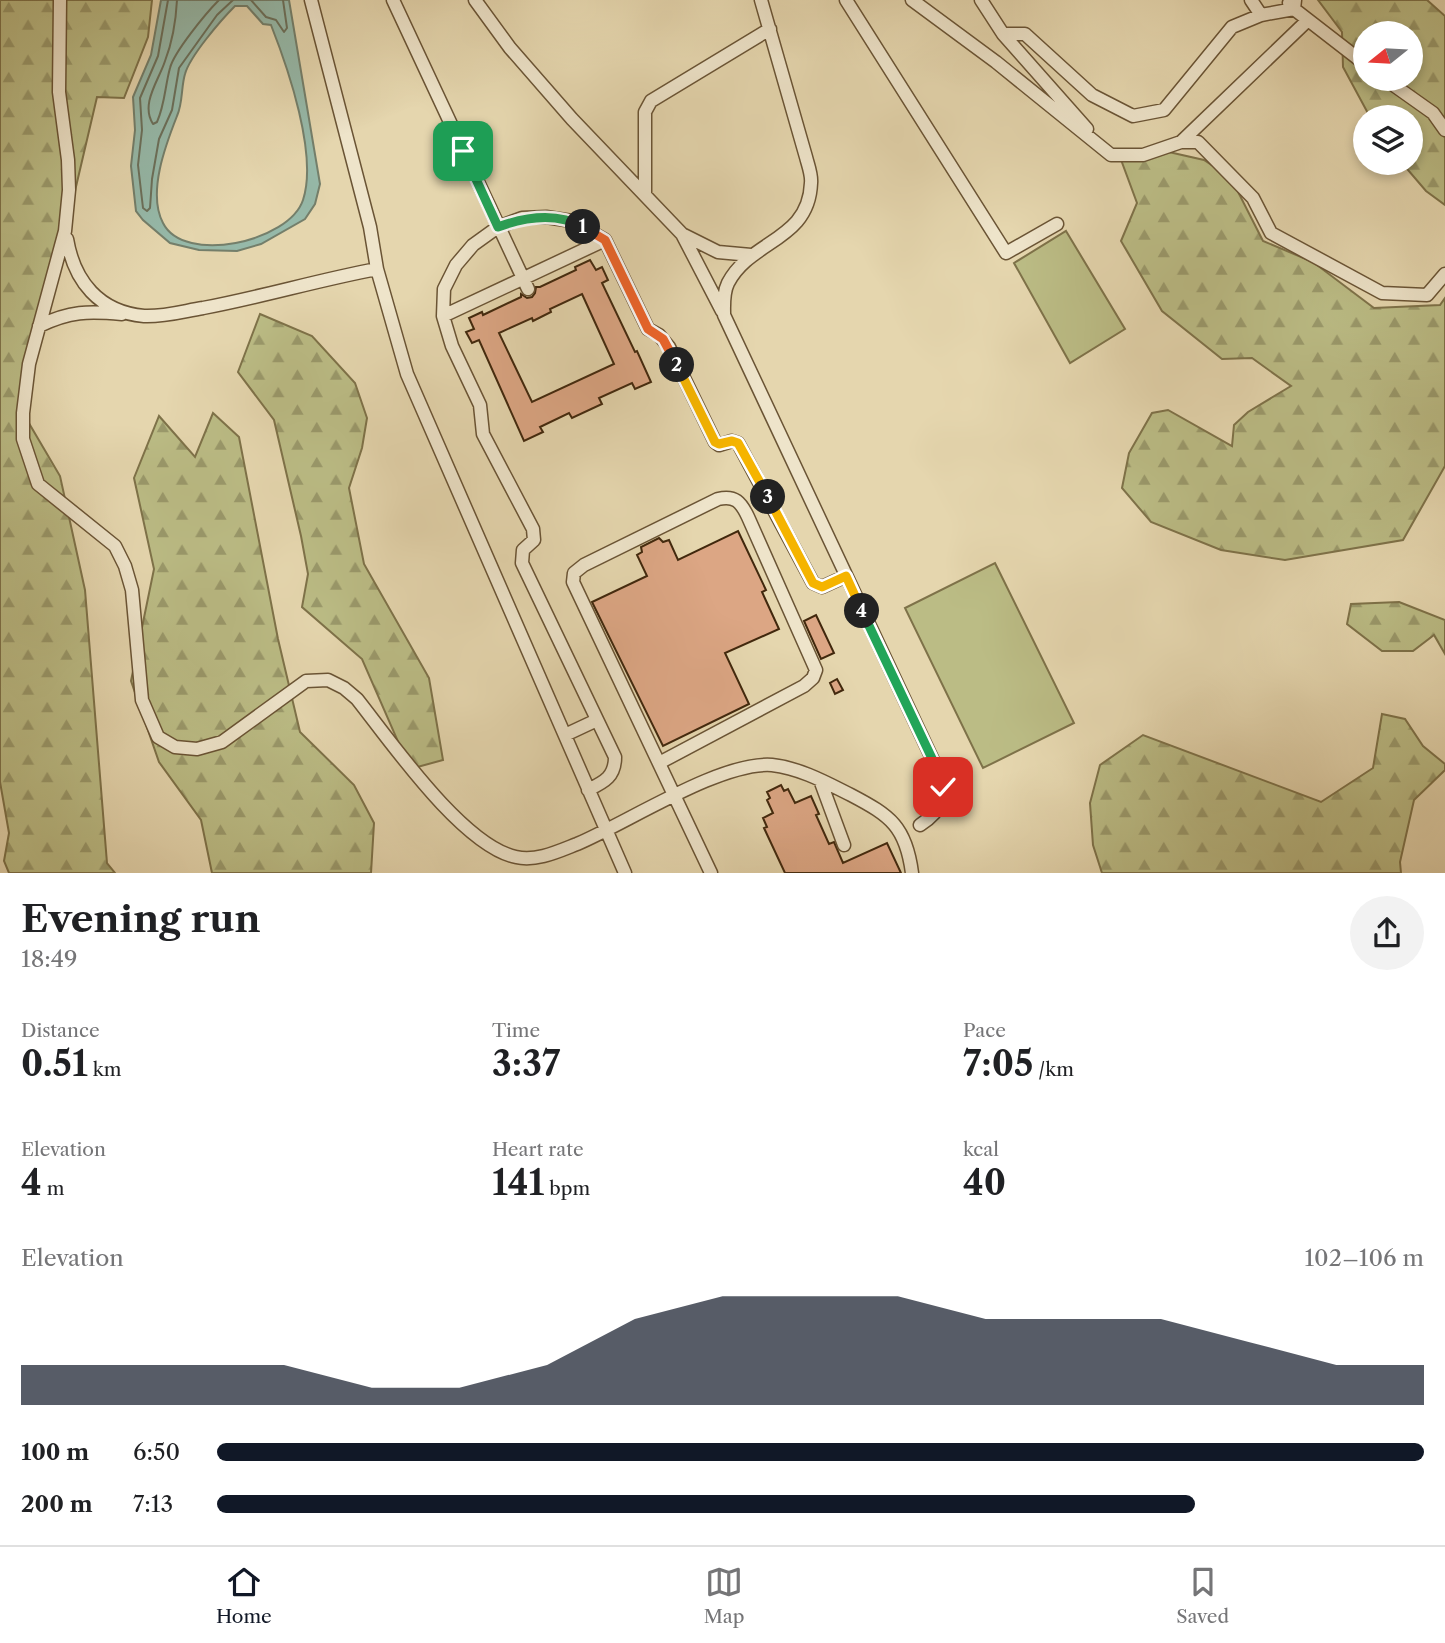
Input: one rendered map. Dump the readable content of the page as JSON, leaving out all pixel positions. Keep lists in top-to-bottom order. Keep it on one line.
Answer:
{"north":"left","page":{"pins":["1","2","3","4"],"heading":["Evening run","18:49"],"stats":[["Distance","0.51 km"],["Time","3:37"],["Pace","7:05 /km"],["Elevation","4 m"],["Heart rate","141 bpm"],["kcal","40"]],"chart":["Elevation","102–106 m"],"list":[{"name":"100 m","note":"6:50"},{"name":"200 m","note":"7:13"}],"tabs":["Home","Map","Saved"]}}
